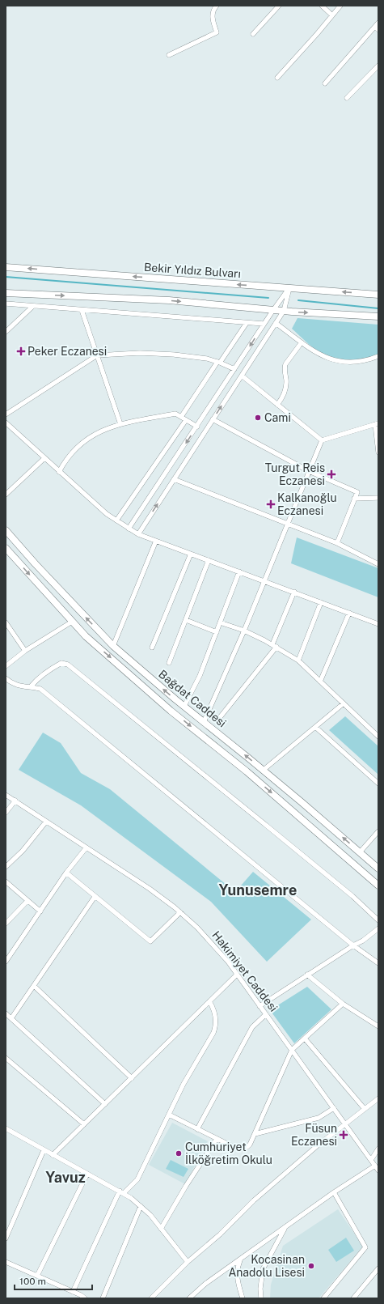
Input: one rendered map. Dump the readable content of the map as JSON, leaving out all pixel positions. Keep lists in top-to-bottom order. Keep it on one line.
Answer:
{"streets":{"main road":["Bekir Yıldız Bulvarı","Bağdat Caddesi"],"street":["Hakimiyet Caddesi"]},"districts":["Yunusemre","Yavuz"],"places":{"health":["Peker Eczanesi","Turgut Reis Eczanesi","Kalkanoğlu Eczanesi","Füsun Eczanesi"],"other":["Cami","Cumhuriyet İlköğretim Okulu","Kocasinan Anadolu Lisesi"]},"scale_bar":"100 m"}
